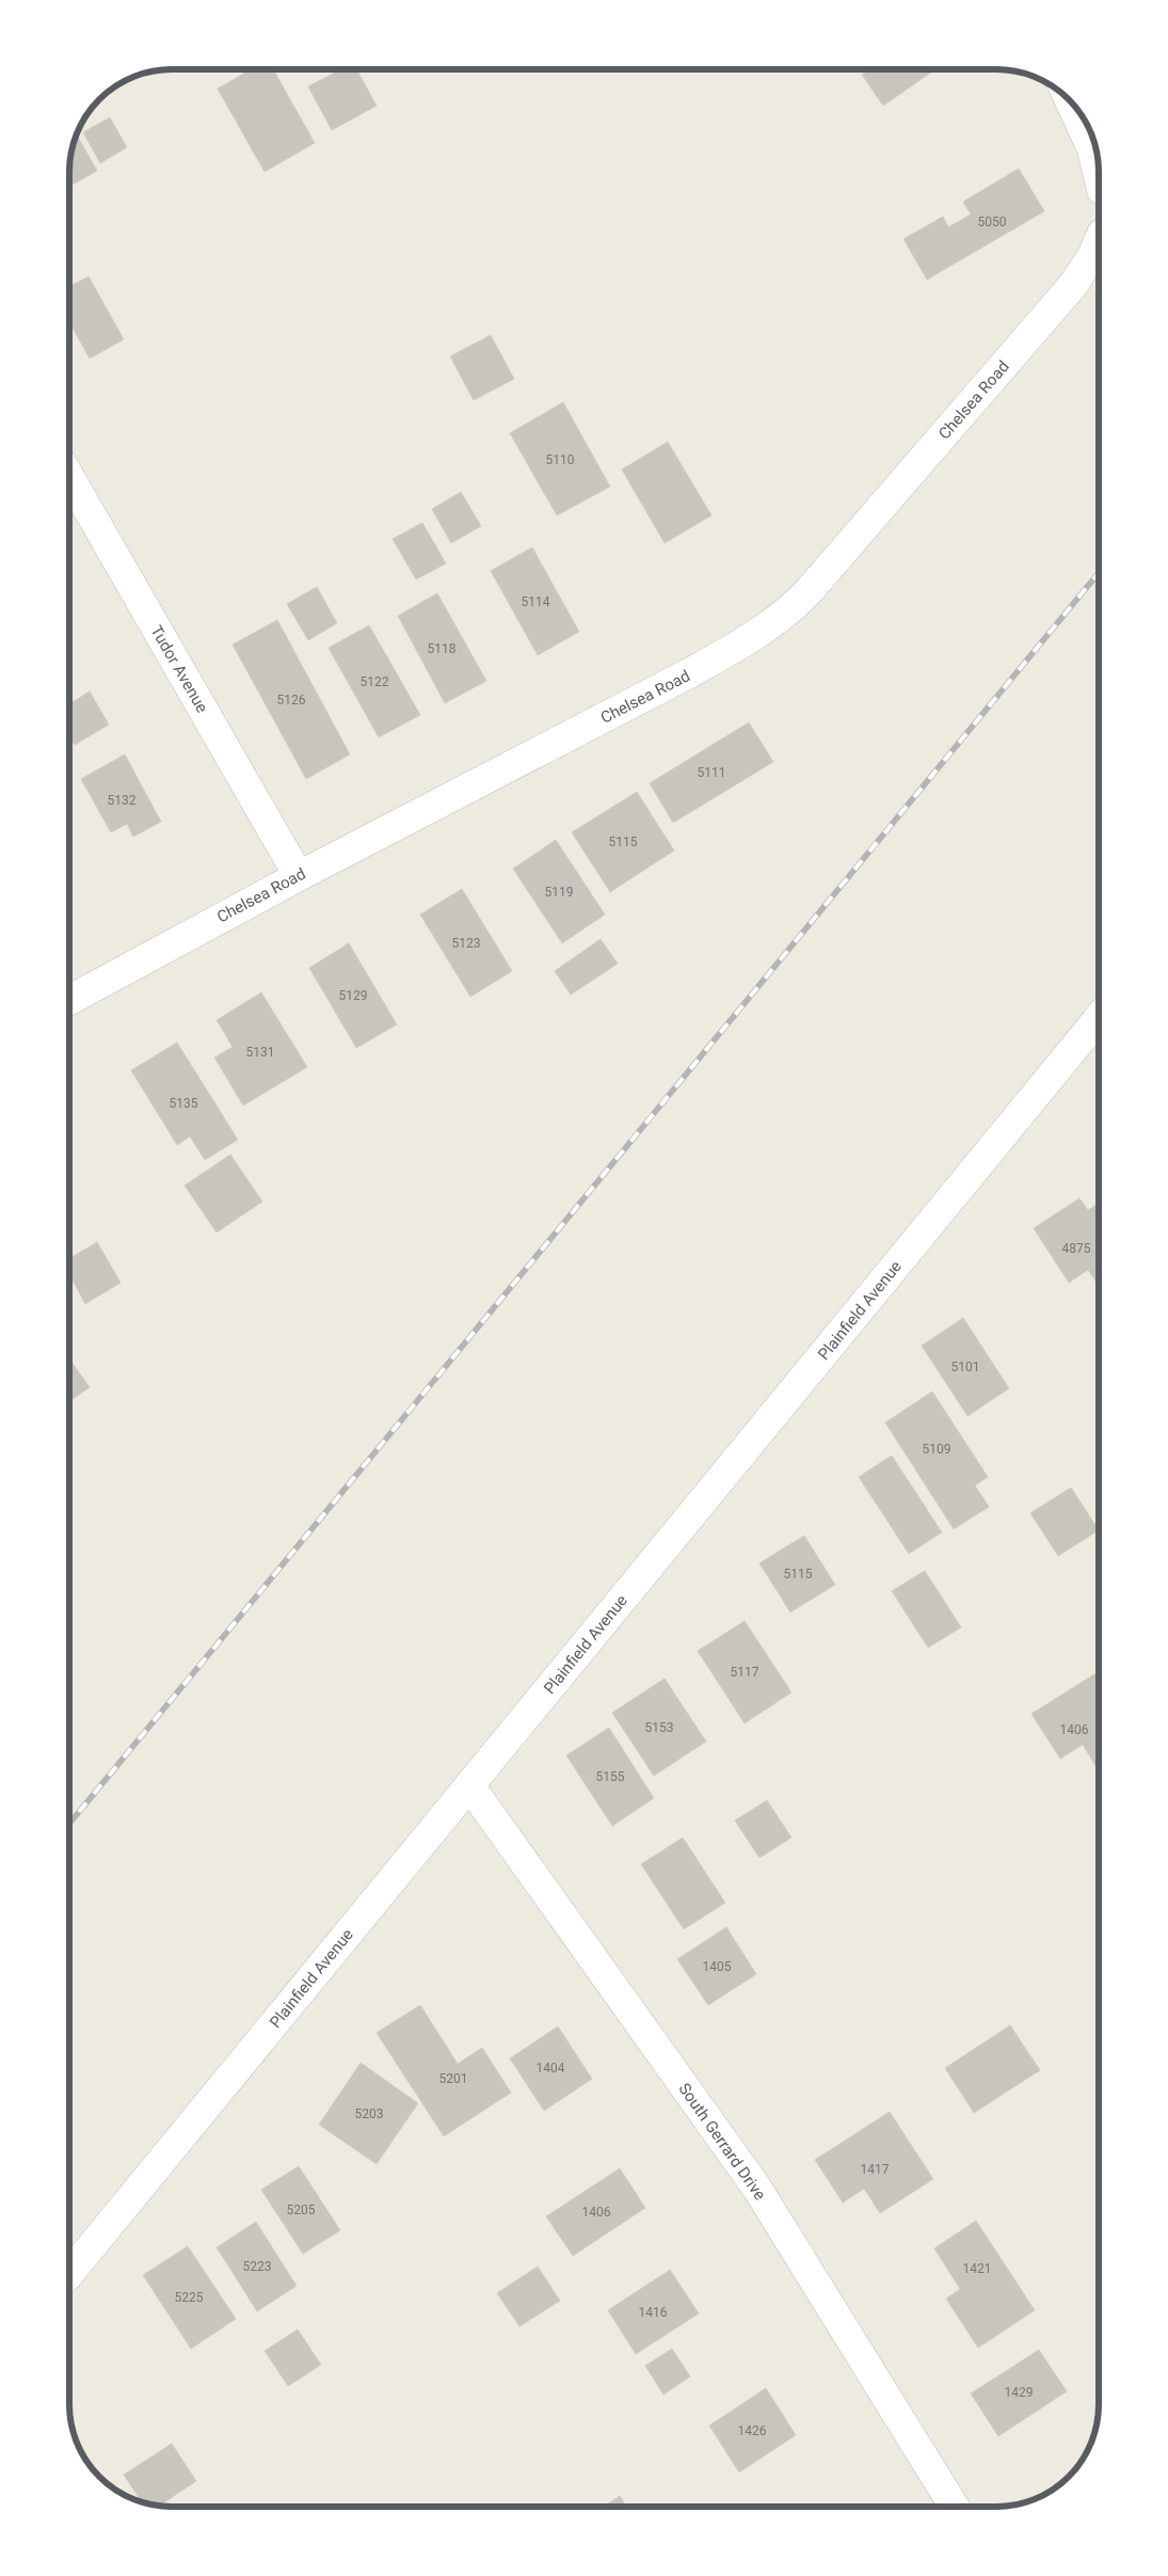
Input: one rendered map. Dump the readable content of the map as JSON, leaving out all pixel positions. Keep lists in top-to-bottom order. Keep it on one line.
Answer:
{"streets":{"street":["Chelsea Road","Tudor Avenue","Plainfield Avenue","South Gerrard Drive"]},"crossings":[["Chelsea Road","Tudor Avenue"],["Plainfield Avenue","South Gerrard Drive"]],"house_numbers":["5050","5110","5114","5118","5122","5126","5111","5132","5115","5119","5123","5129","5131","5135","4875","5101","5109","5115","5117","5153","1406","5155","1405","1404","5201","5203","1417","5205","1406","5223","1421","5225","1416","1429","1426"]}
